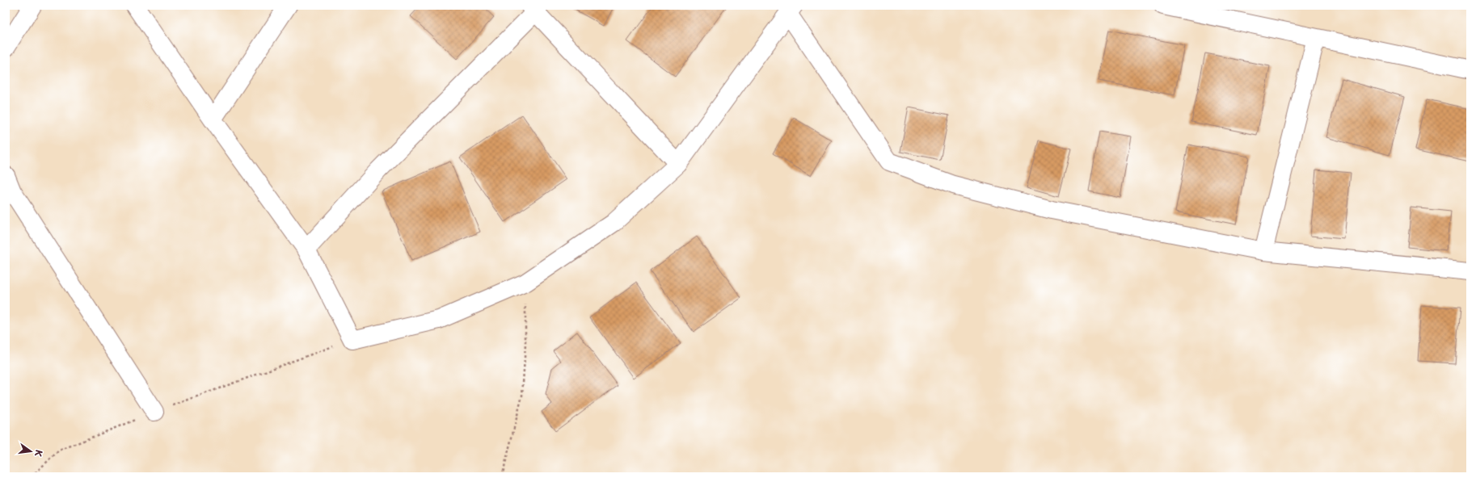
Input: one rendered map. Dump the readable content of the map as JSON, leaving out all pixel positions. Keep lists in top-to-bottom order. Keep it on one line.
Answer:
{"north":"right"}
